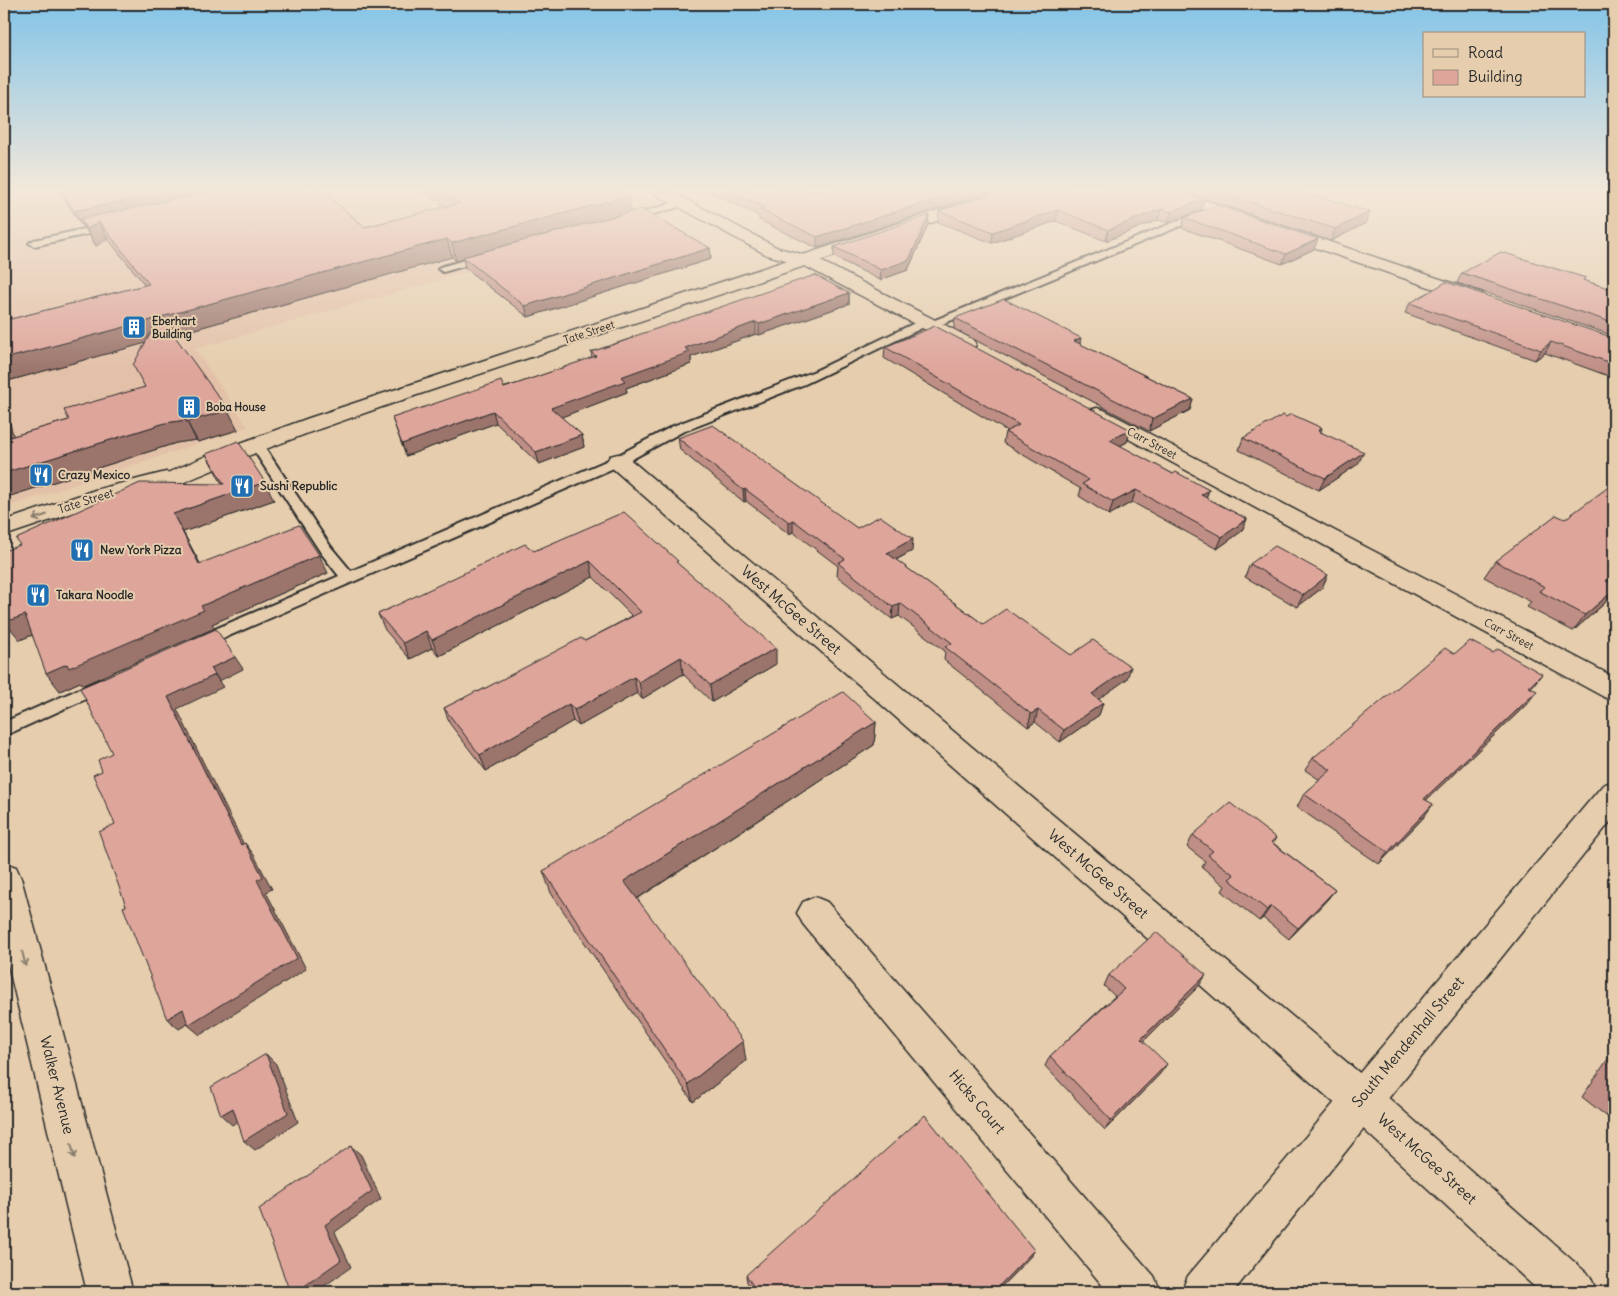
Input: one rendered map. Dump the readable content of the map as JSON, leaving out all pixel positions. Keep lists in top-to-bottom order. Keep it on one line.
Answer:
{"streets":{"street":["Tate Street","Carr Street","West McGee Street","South Mendenhall Street","Walker Avenue","Hicks Court"]},"crossings":[["West McGee Street","South Mendenhall Street"]],"one_way":["Walker Avenue"],"places":{"building":["Eberhart Building","Boba House"],"restaurant":["Crazy Mexico","Sushi Republic","New York Pizza","Takara Noodle"]},"legend":["Road","Building"]}
